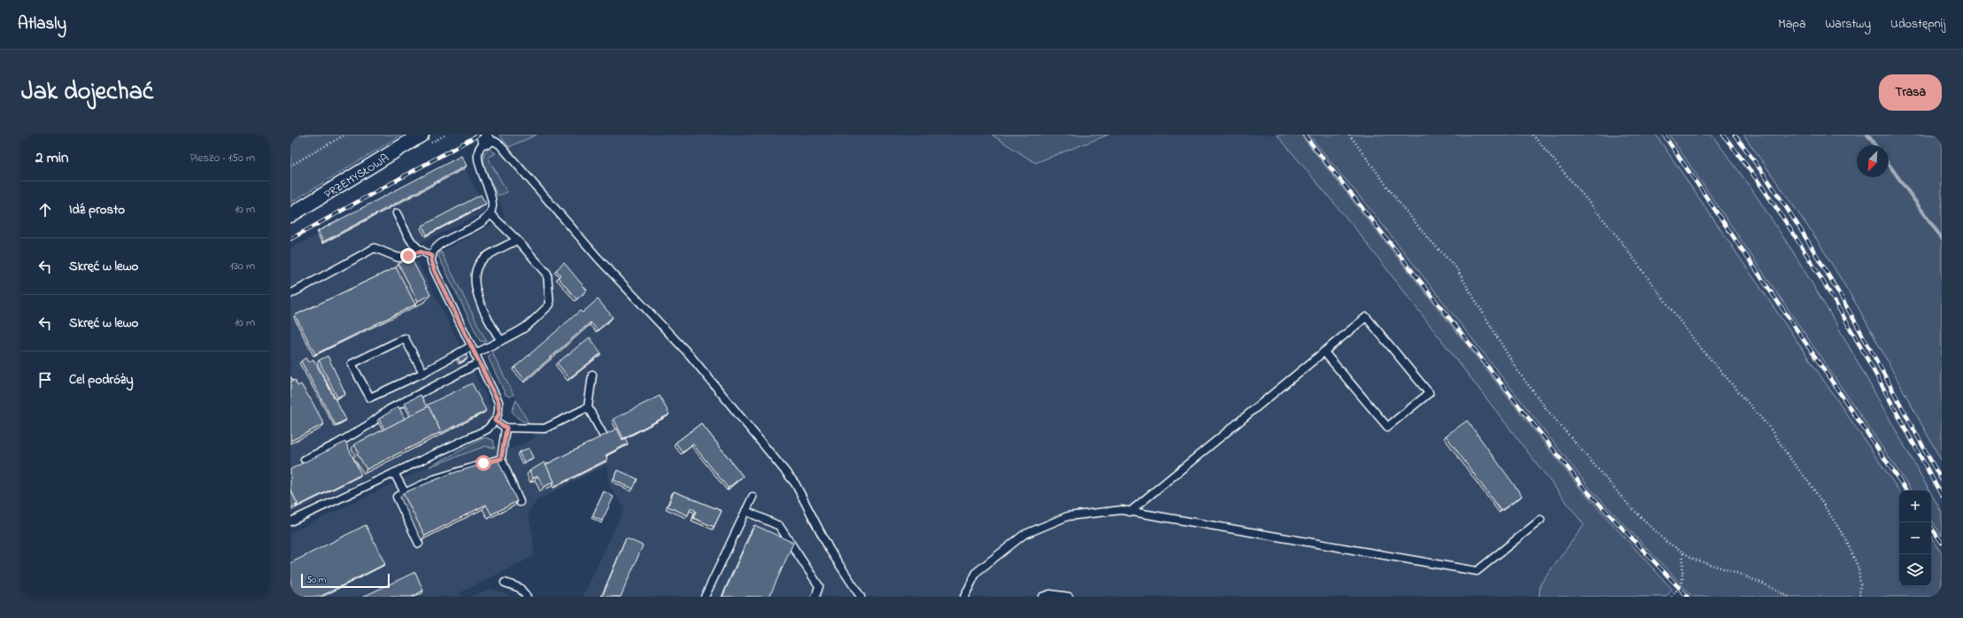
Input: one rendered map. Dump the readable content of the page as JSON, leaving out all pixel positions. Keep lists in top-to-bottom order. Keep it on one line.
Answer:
{"streets":{"street":["PRZEMYSŁOWA"]},"scale_bar":"50 m","north":"bottom left","page":{"header":"Atlasly","nav":["Mapa","Warstwy","Udostępnij"],"title":"Jak dojechać","buttons":"Trasa","heading":["2 min","Pieszo · 150 m"],"list":[["Idź prosto","10 m"],["Skręć w lewo","130 m"],["Skręć w lewo","10 m"],"Cel podróży"],"map_buttons":["+","−"],"scale":"50 m"}}
